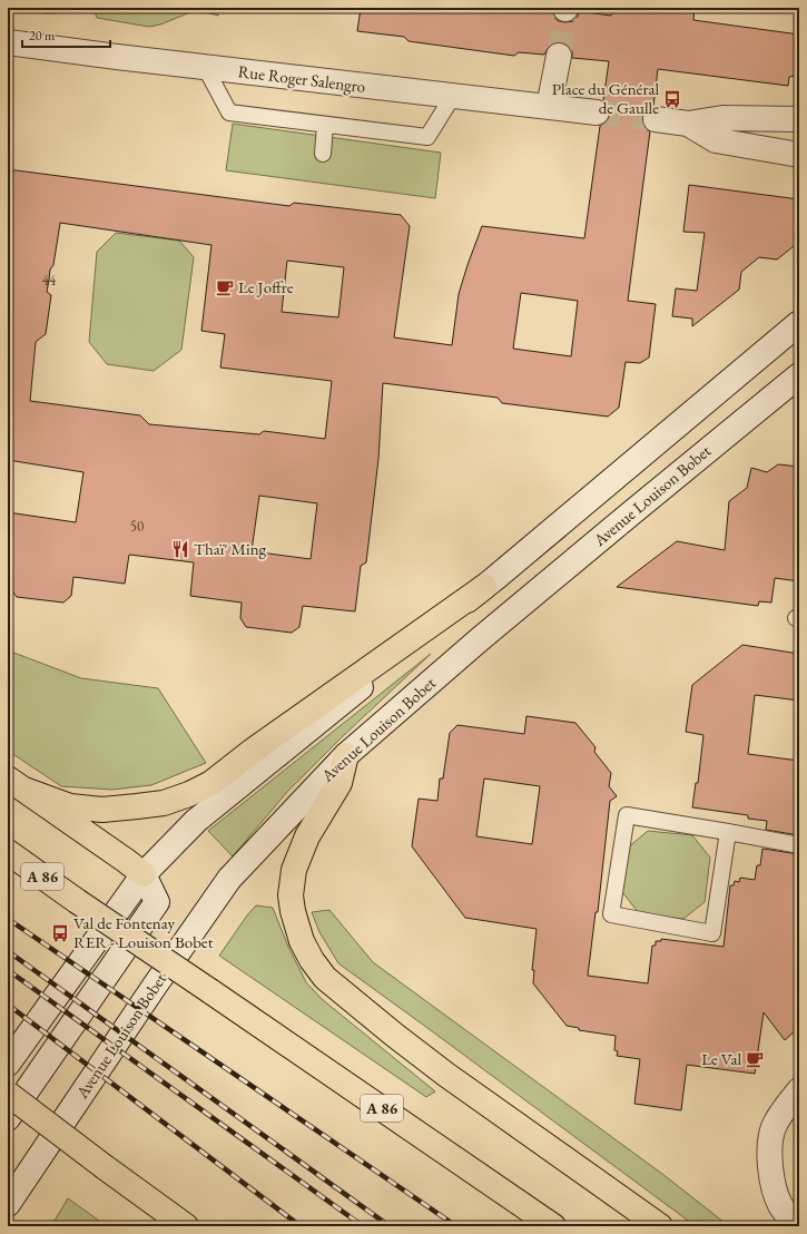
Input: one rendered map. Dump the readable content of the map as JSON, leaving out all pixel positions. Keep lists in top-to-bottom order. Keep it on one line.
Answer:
{"streets":{"highway":["A 86"],"main road":["Rue Roger Salengro","Avenue Louison Bobet"]},"places":{"bus stop":["Place du Général de Gaulle","Val de Fontenay RER - Louison Bobet"],"cafe":["Le Joffre","Le Val"],"restaurant":["Thaï' Ming"]},"house_numbers":["44","50"],"scale_bar":"20 m"}
